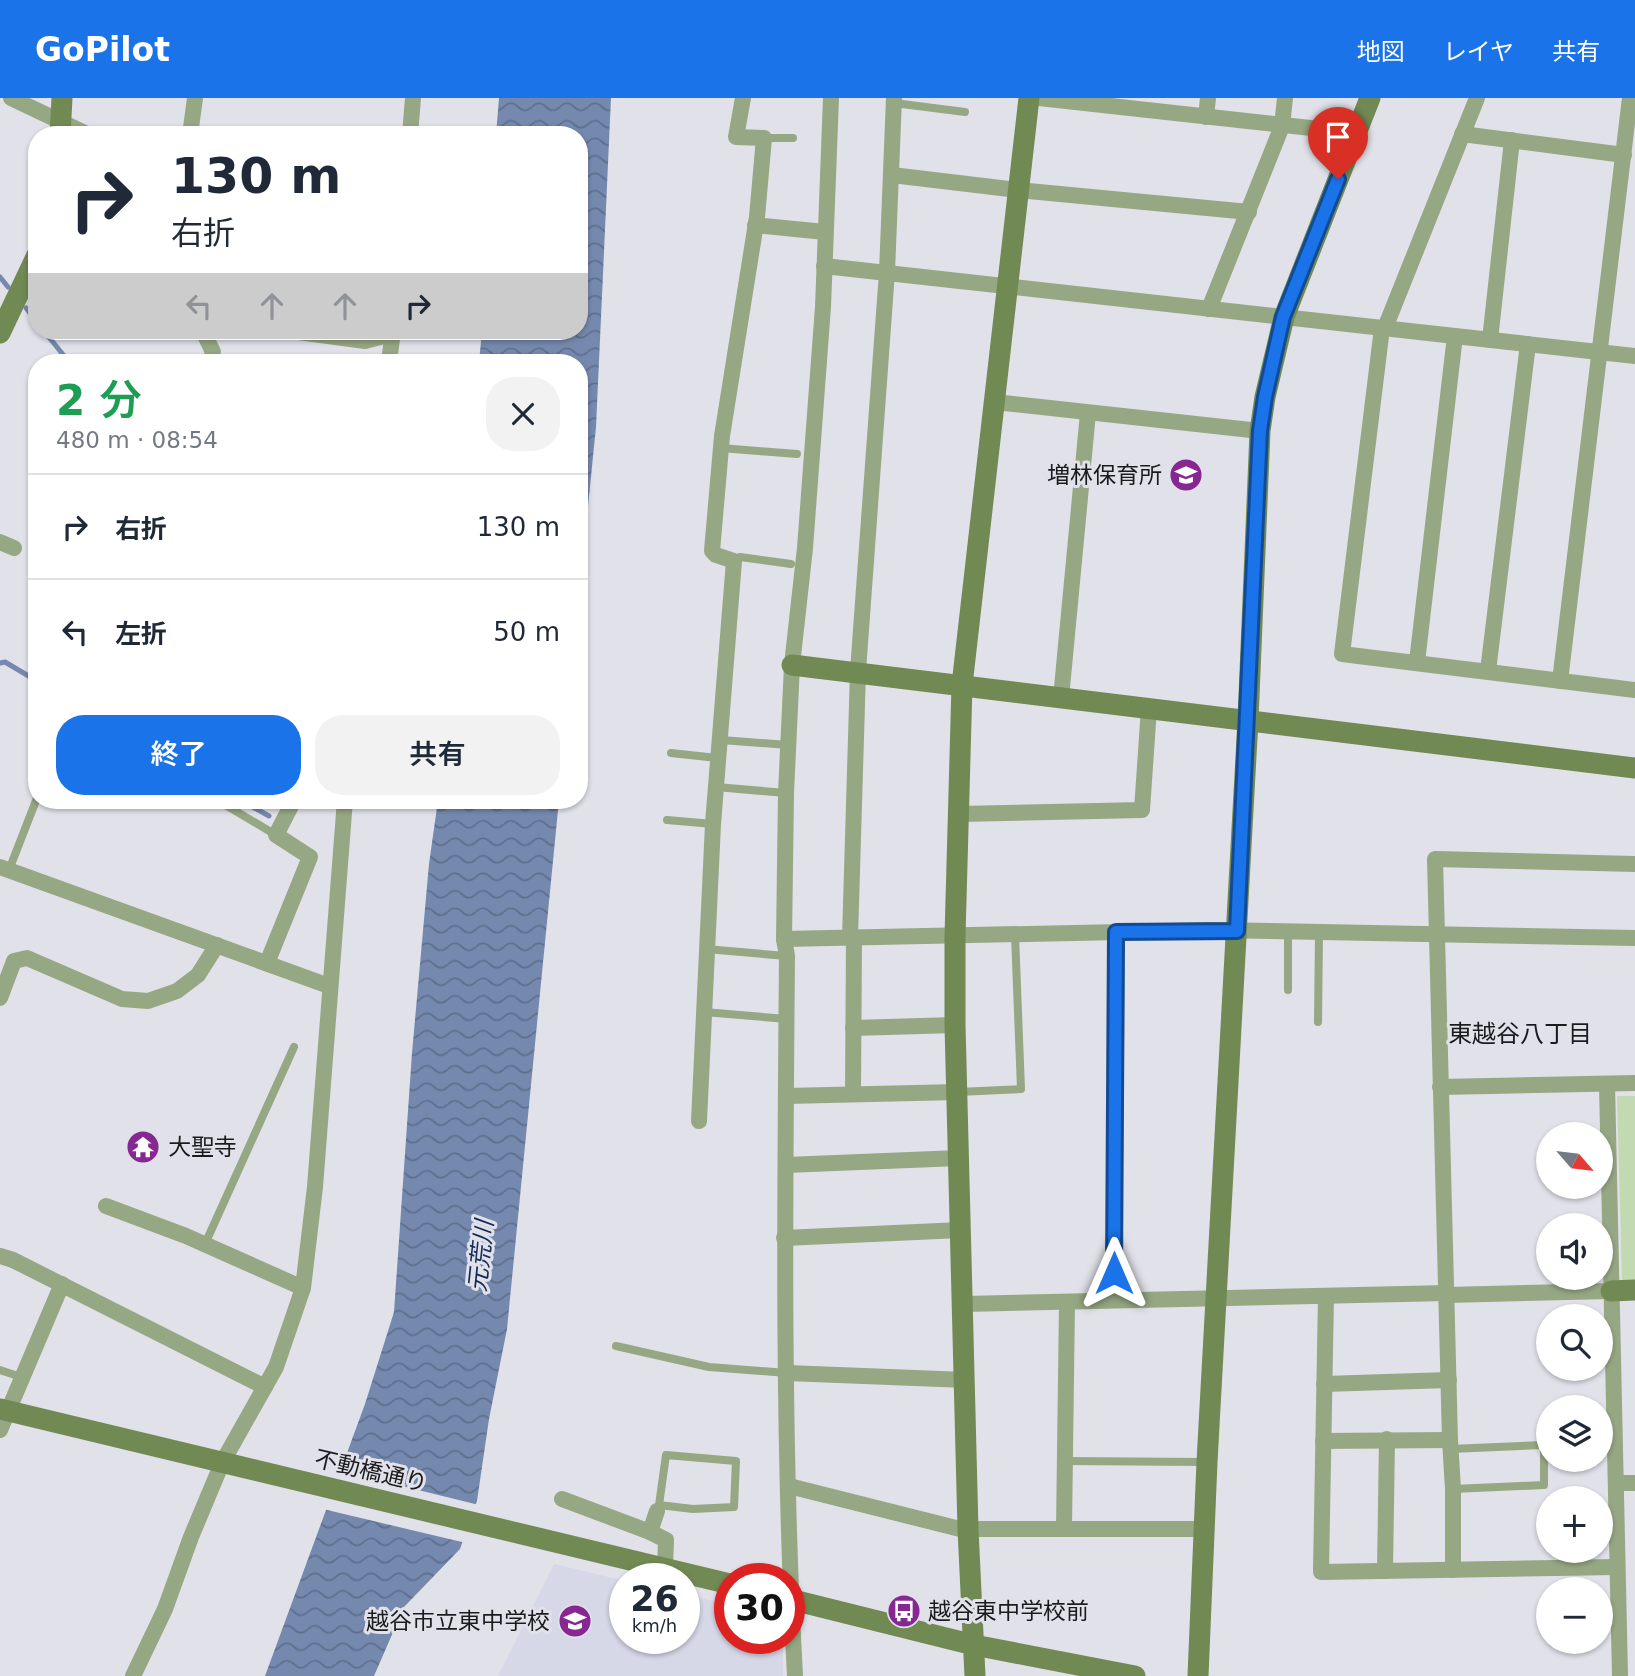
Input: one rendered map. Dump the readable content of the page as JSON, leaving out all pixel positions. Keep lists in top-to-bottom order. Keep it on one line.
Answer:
{"streets":{"street":["不動橋通り"]},"districts":["東越谷八丁目"],"water":["元荒川"],"places":{"school or university":["増林保育所","越谷市立東中学校"],"temple":["大聖寺"],"bus stop":["越谷東中学校前"]},"north":"bottom right","page":{"header":"GoPilot","nav":["地図","レイヤ","共有"],"turn":["130 m","右折"],"heading":["2 分","480 m · 08:54"],"list":[{"name":"右折","value":"130 m"},{"name":"左折","value":"50 m"}],"buttons":["終了","共有"],"map_buttons":["+","−"],"speed":"26 km/h","limit":"30"}}
